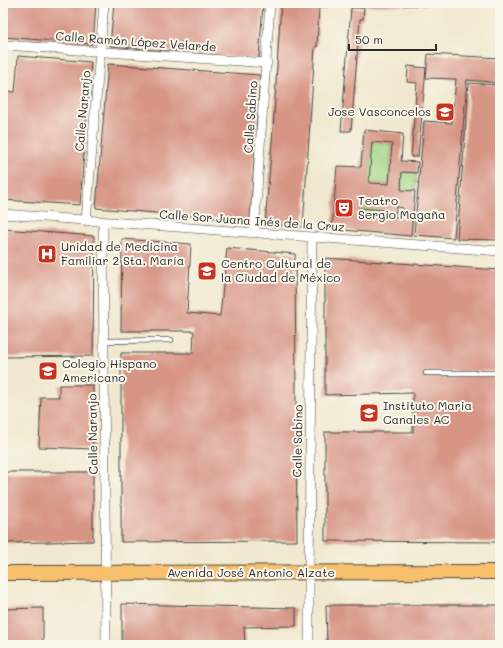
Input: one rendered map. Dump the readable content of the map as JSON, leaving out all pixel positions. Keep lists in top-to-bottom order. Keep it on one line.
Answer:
{"streets":{"main road":["Avenida José Antonio Alzate"],"street":["Calle Ramón López Velarde","Calle Naranjo","Calle Sabino","Calle Sor Juana Inés de la Cruz"]},"crossings":[["Calle Ramón López Velarde","Calle Naranjo"],["Calle Ramón López Velarde","Calle Sabino"],["Calle Naranjo","Calle Sor Juana Inés de la Cruz"],["Calle Naranjo","Avenida José Antonio Alzate"],["Calle Sabino","Calle Sor Juana Inés de la Cruz"],["Calle Sabino","Avenida José Antonio Alzate"]],"places":{"school or university":["Jose Vasconcelos","Centro Cultural de la Ciudad de México","Colegio Hispano Americano","Instituto Maria Canales AC"],"theatre":["Teatro Sergio Magaña"],"hospital":["Unidad de Medicina Familiar 2 Sta. María"]},"scale_bar":"50 m"}
